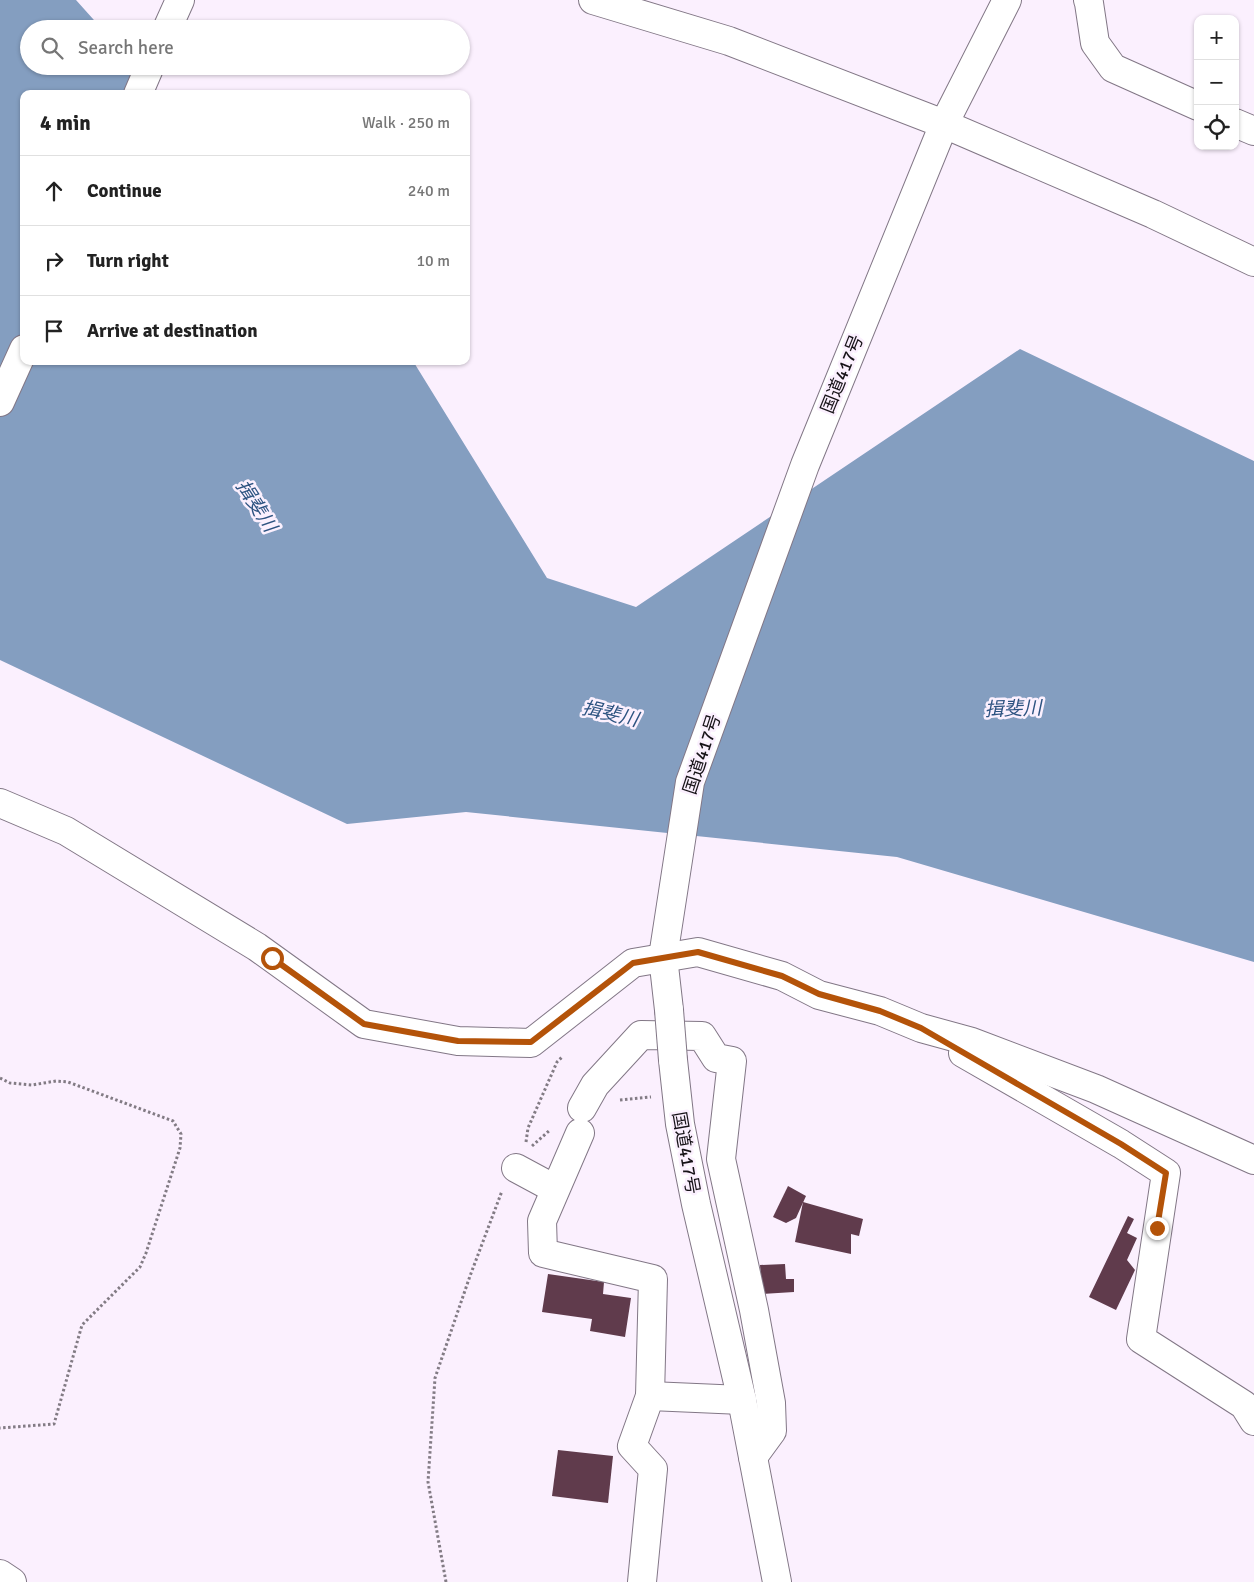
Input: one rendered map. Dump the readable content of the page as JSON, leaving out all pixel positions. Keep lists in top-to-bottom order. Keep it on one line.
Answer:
{"streets":{"main road":["国道417号"]},"water":["揖斐川"],"page":{"map_buttons":["+","−"],"search":"Search here","heading":["4 min","Walk · 250 m"],"list":[["Continue","240 m"],["Turn right","10 m"],"Arrive at destination"]}}
